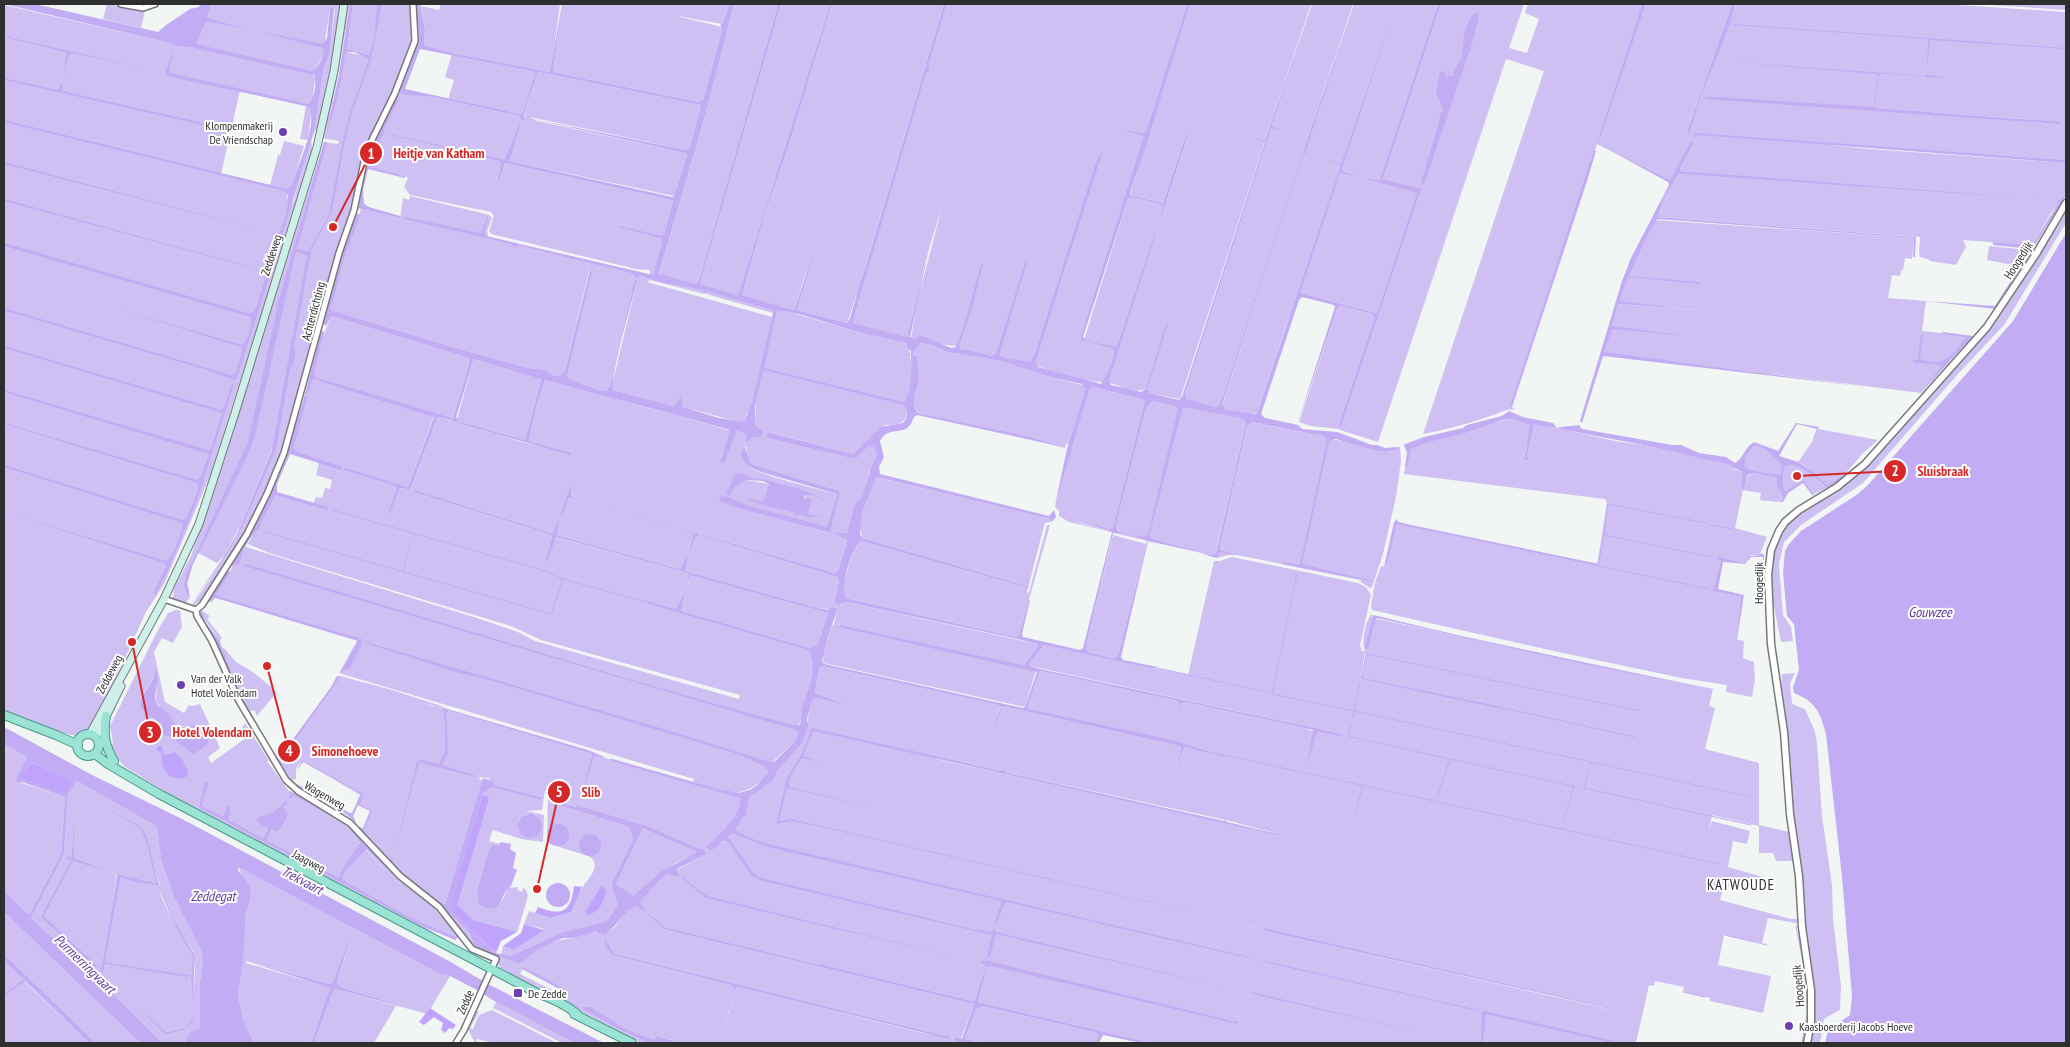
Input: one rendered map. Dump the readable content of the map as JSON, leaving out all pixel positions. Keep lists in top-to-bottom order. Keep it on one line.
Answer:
{"streets":{"main road":["Zeddeweg","Jaagweg"],"street":["Hoogedijk","Achterdichting","Wagenweg","Zedde"]},"crossings":[["Achterdichting","Wagenweg"],["Wagenweg","Zedde"],["Jaagweg","Zedde"]],"districts":["KATWOUDE"],"water":["Gouwzee","Trekvaart","Zeddegat","Purmerringvaart"],"places":{"other":["Klompenmakerij De Vriendschap","Heitje van Katham","Sluisbraak","Hotel Volendam","Simonehoeve","Van der Valk Hotel Volendam","Slib","Kaasboerderij Jacobs Hoeve"],"transit":["De Zedde"]}}
